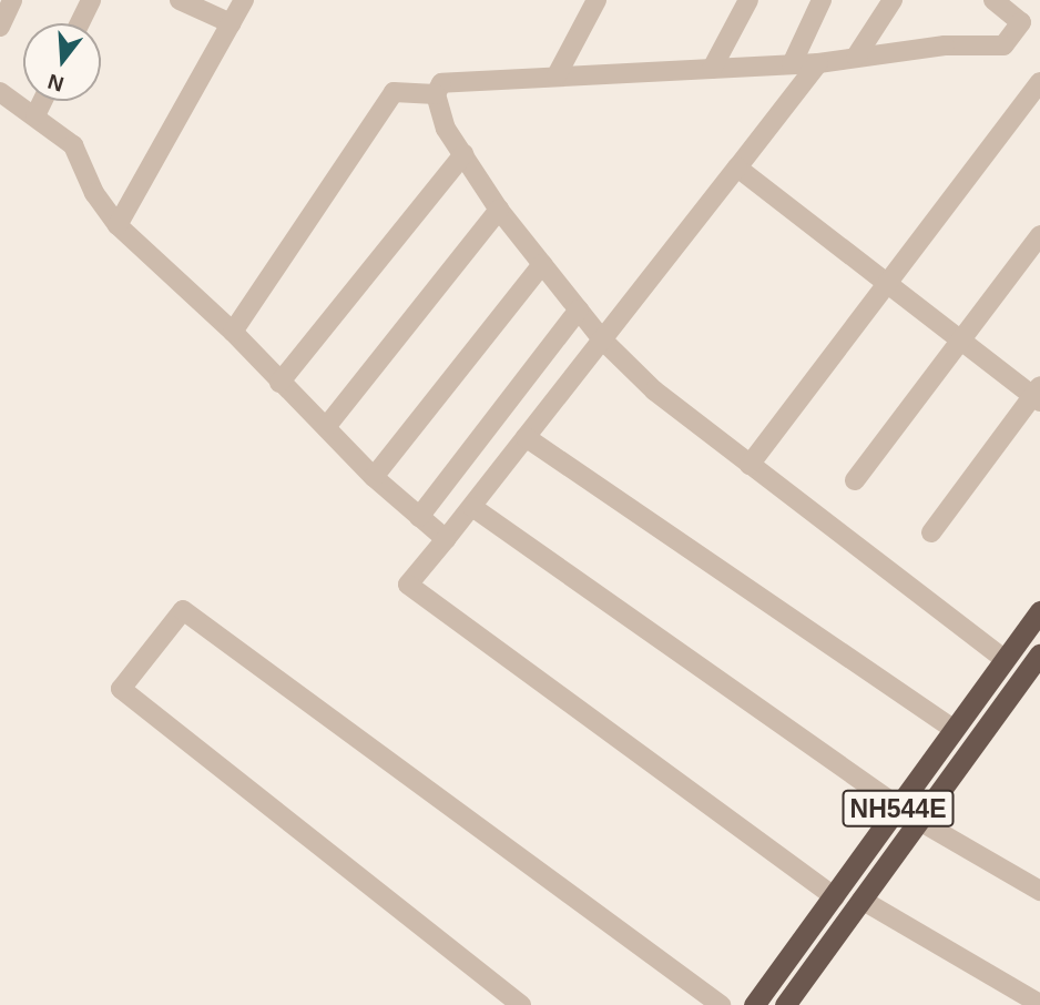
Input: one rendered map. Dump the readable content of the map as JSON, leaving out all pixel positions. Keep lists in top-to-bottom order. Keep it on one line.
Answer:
{"streets":{"highway":["NH544E"]},"north":"bottom"}
